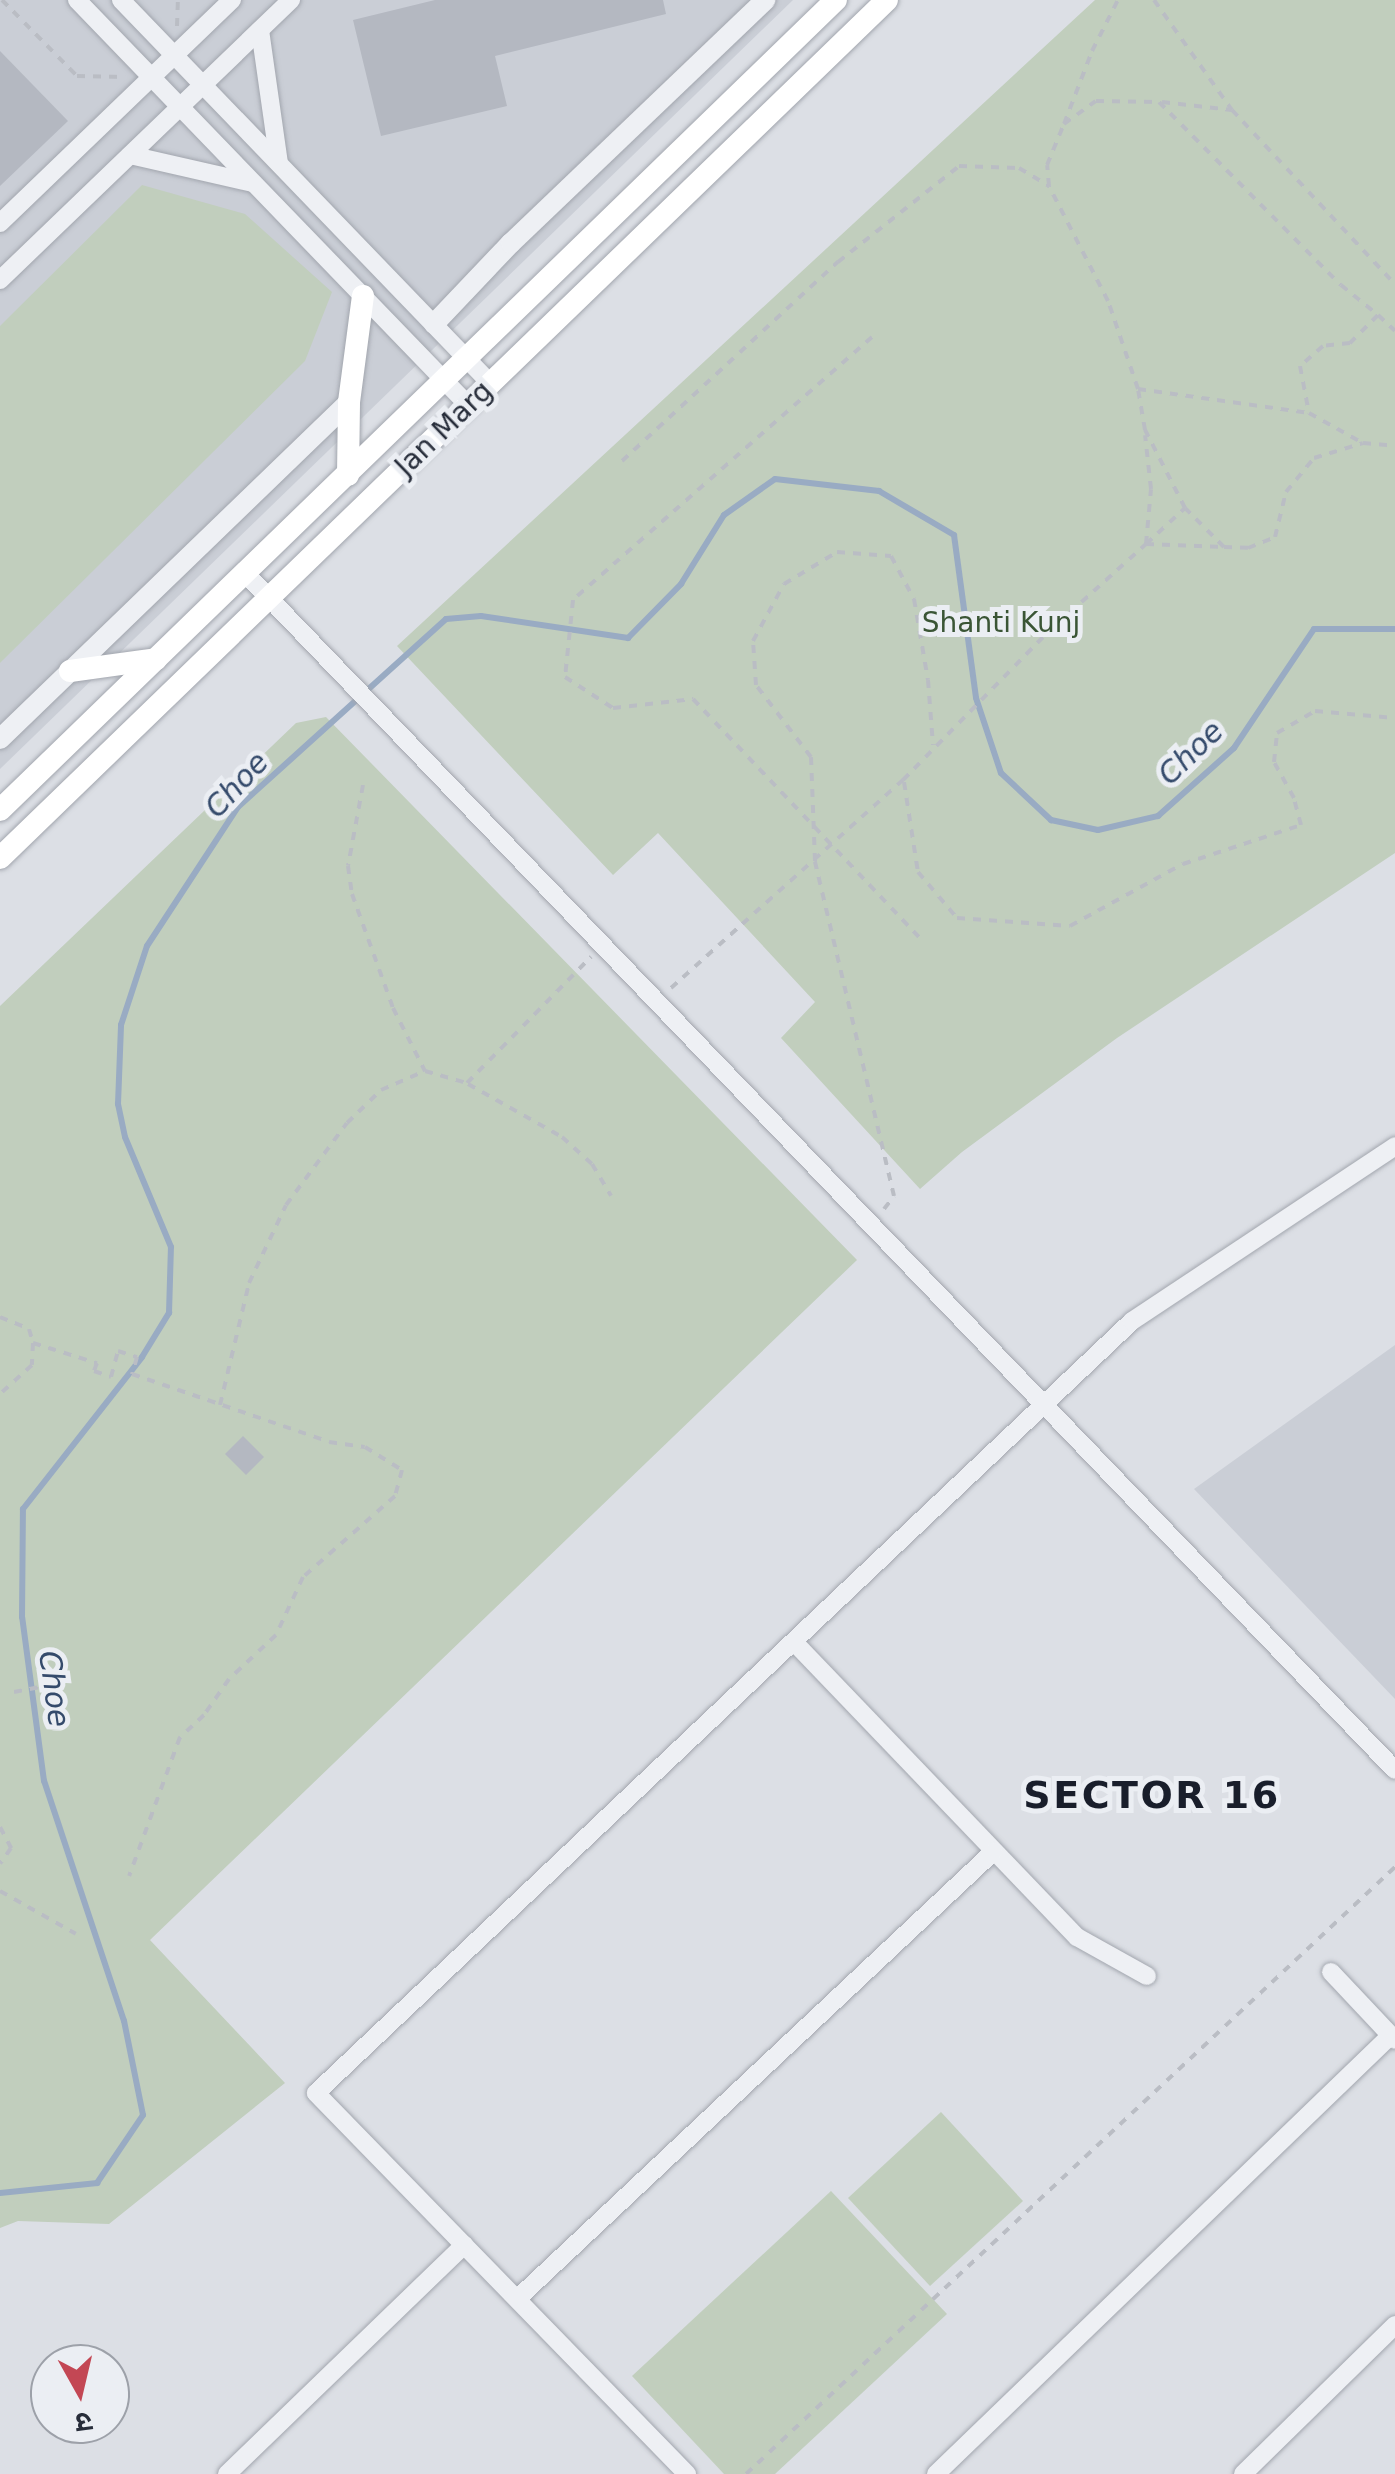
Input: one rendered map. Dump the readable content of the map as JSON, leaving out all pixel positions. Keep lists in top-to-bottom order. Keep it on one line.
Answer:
{"streets":{"main road":["Jan Marg"]},"districts":["SECTOR 16"],"water":["Choe"],"parks":["Shanti Kunj"],"north":"bottom"}
